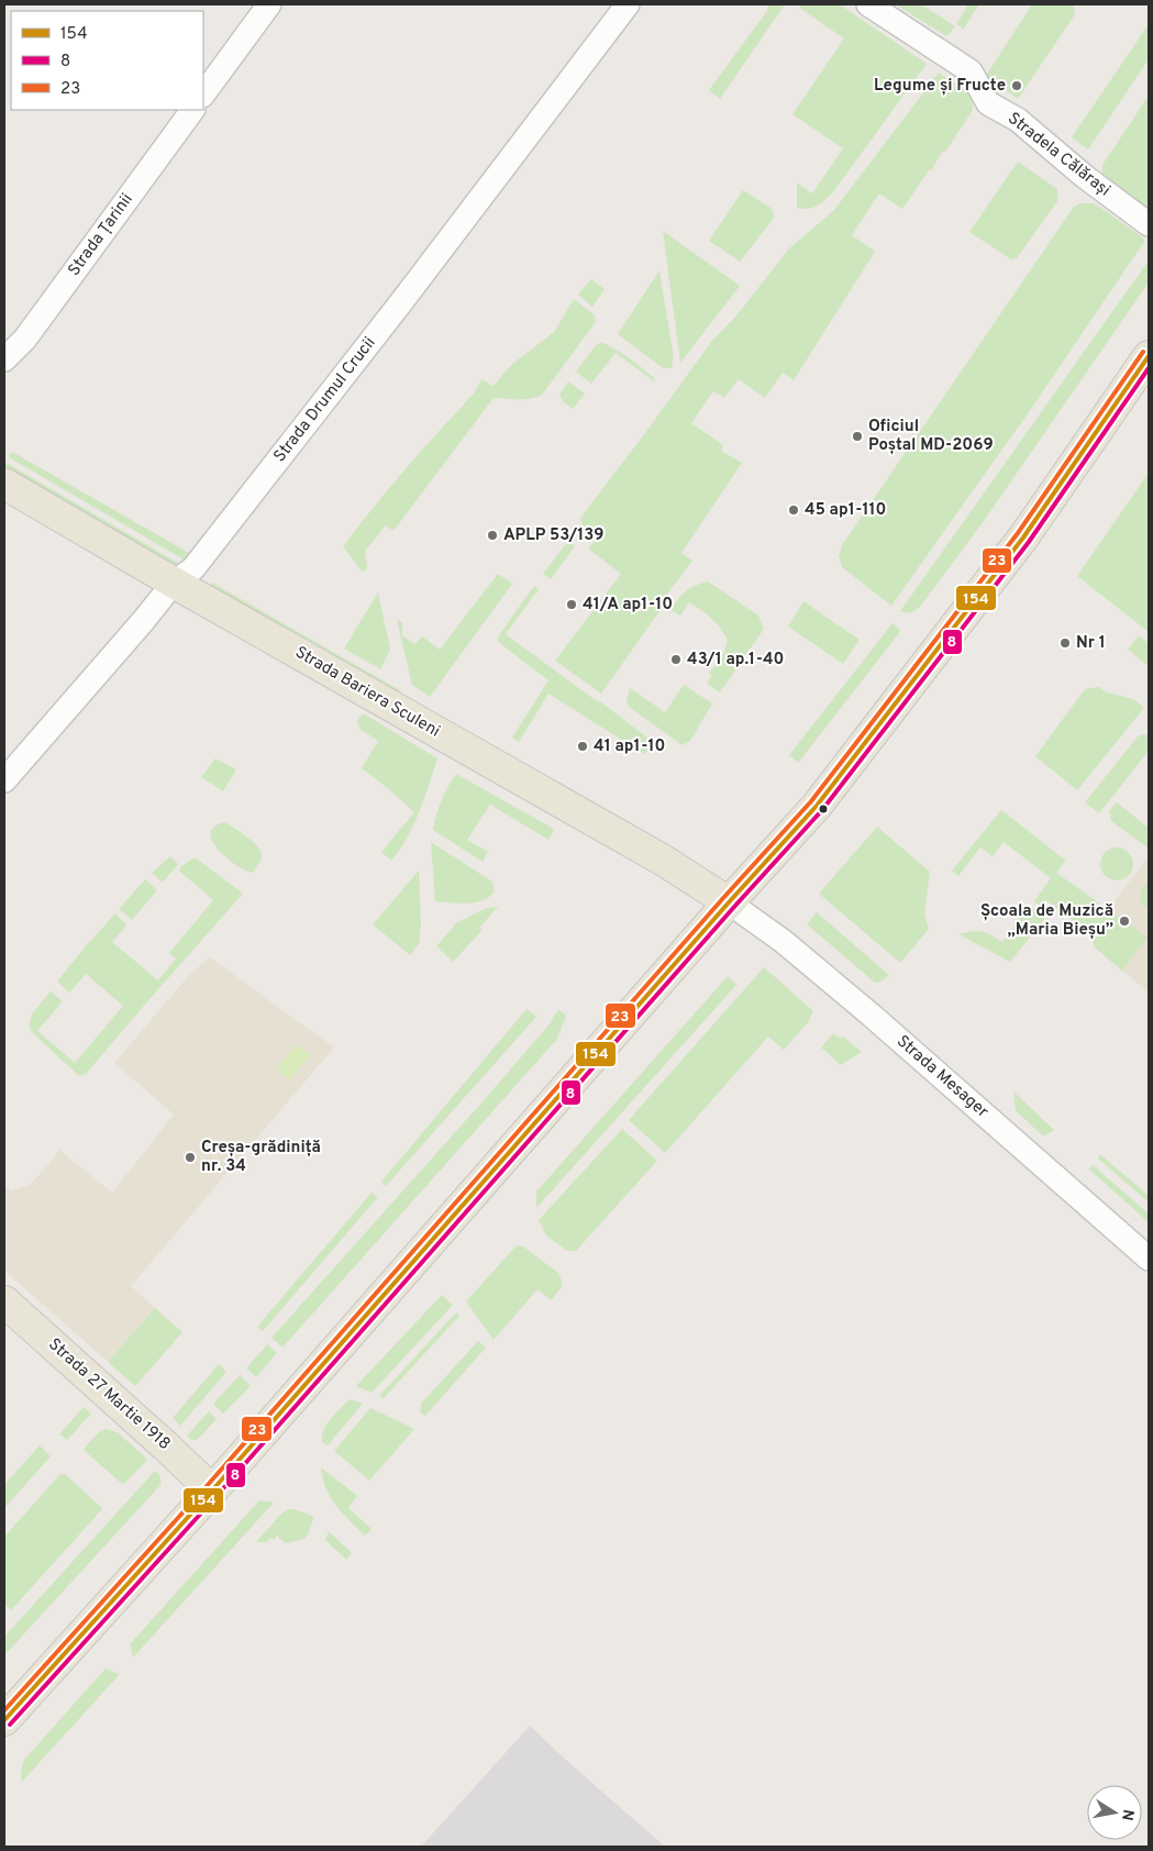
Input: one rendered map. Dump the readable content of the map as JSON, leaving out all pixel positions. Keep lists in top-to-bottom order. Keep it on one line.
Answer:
{"streets":{"main road":["Strada Bariera Sculeni","Strada 27 Martie 1918"],"street":["Stradela Călărași","Strada Țarinii","Strada Drumul Crucii","Strada Mesager"]},"crossings":[["Strada Drumul Crucii","Strada Bariera Sculeni"],["Strada Bariera Sculeni","Strada Mesager"]],"places":["Legume și Fructe","Oficiul Poștal MD-2069","45 ap1-110","APLP 53/139","41/A ap1-10","Nr 1","43/1 ap.1-40","41 ap1-10","Școala de Muzică „Maria Bieșu”","Creșa-grădiniță nr. 34"],"lines":["transit line 23","transit line 154","transit line 8"],"legend":["154","8","23"],"north":"right"}
